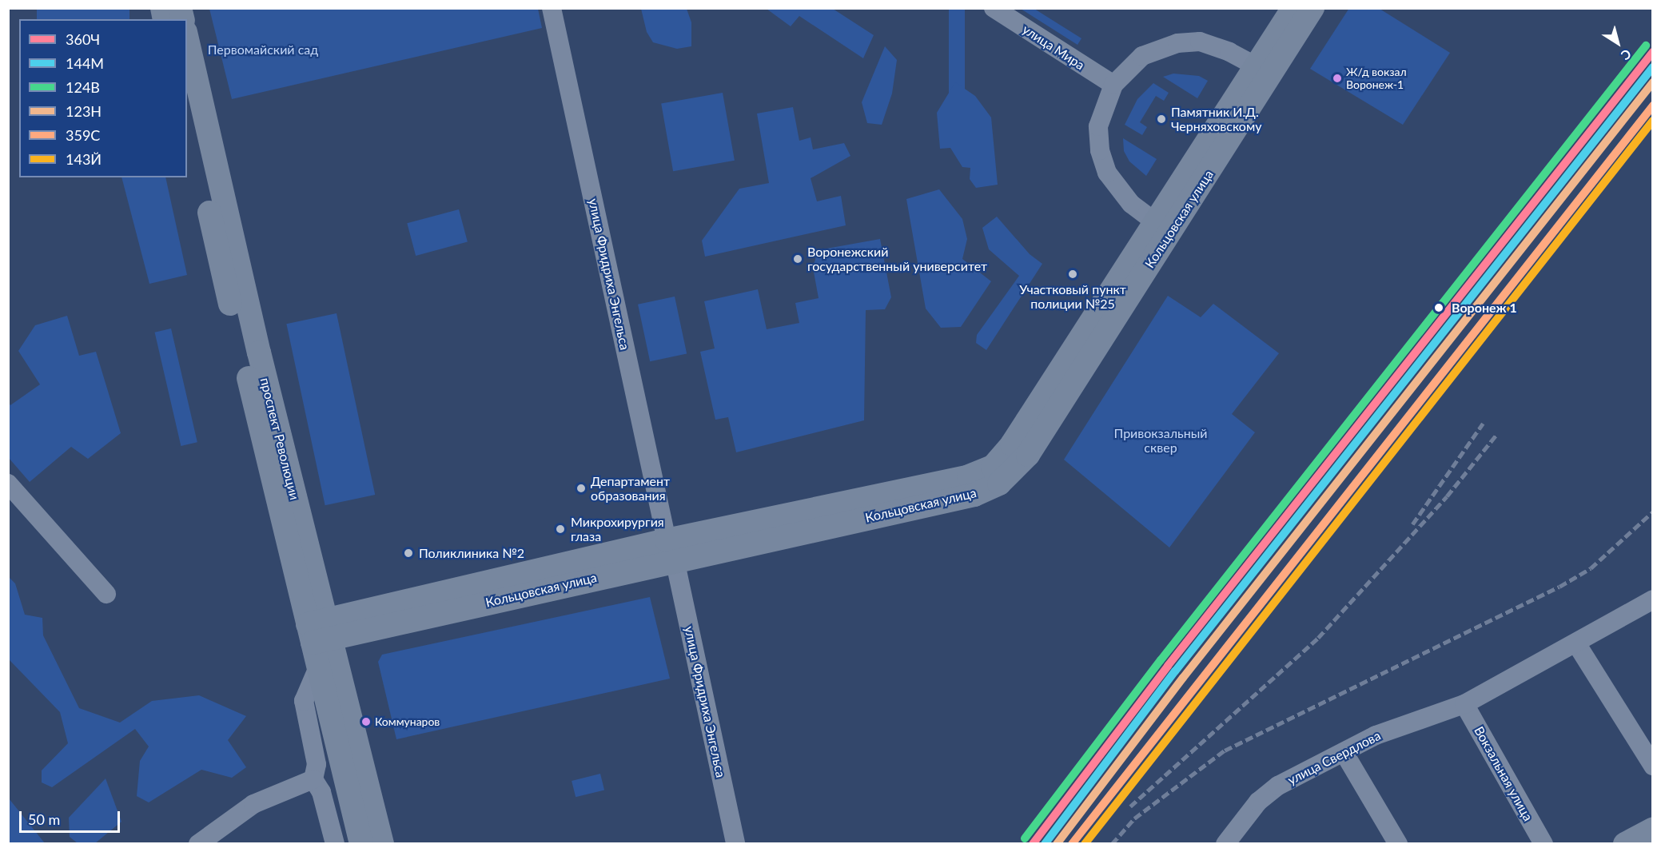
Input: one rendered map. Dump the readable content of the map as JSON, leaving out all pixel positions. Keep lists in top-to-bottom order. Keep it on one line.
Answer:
{"streets":{"main road":["Кольцовская улица","проспект Революции"],"street":["улица Мира","улица Фридриха Энгельса","улица Свердлова","Вокзальная улица"]},"crossings":[["Кольцовская улица","улица Фридриха Энгельса"],["Кольцовская улица","проспект Революции"],["улица Свердлова","Вокзальная улица"]],"parks":["Первомайский сад","Привокзальный сквер"],"places":["Ж/д вокзал Воронеж-1","Памятник И.Д. Черняховскому","Воронежский государственный университет","Участковый пункт полиции №25","Воронеж 1","Департамент образования","Микрохирургия глаза","Поликлиника №2","Коммунаров"],"lines":["transit line 124В","transit line 360Ч","transit line 144М","transit line 123Н","transit line 359С","transit line 143Й"],"legend":["360Ч","144М","124В","123Н","359С","143Й"],"scale_bar":"50 m","north":"bottom right"}
